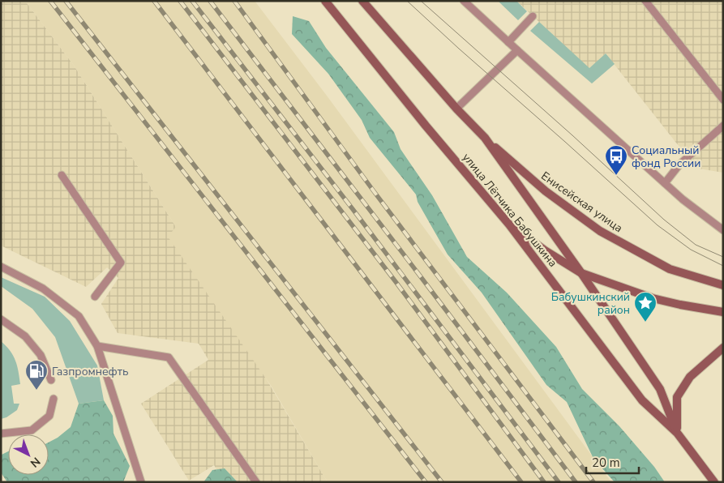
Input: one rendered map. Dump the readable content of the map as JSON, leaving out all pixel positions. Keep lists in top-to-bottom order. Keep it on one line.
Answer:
{"streets":{"main road":["Енисейская улица","улица Лётчика Бабушкина"]},"crossings":[["Енисейская улица","улица Лётчика Бабушкина"]],"places":{"bus stop":["Социальный фонд России"],"place":["Бабушкинский район"],"fuel station":["Газпромнефть"]},"scale_bar":"20 m","north":"bottom right"}
